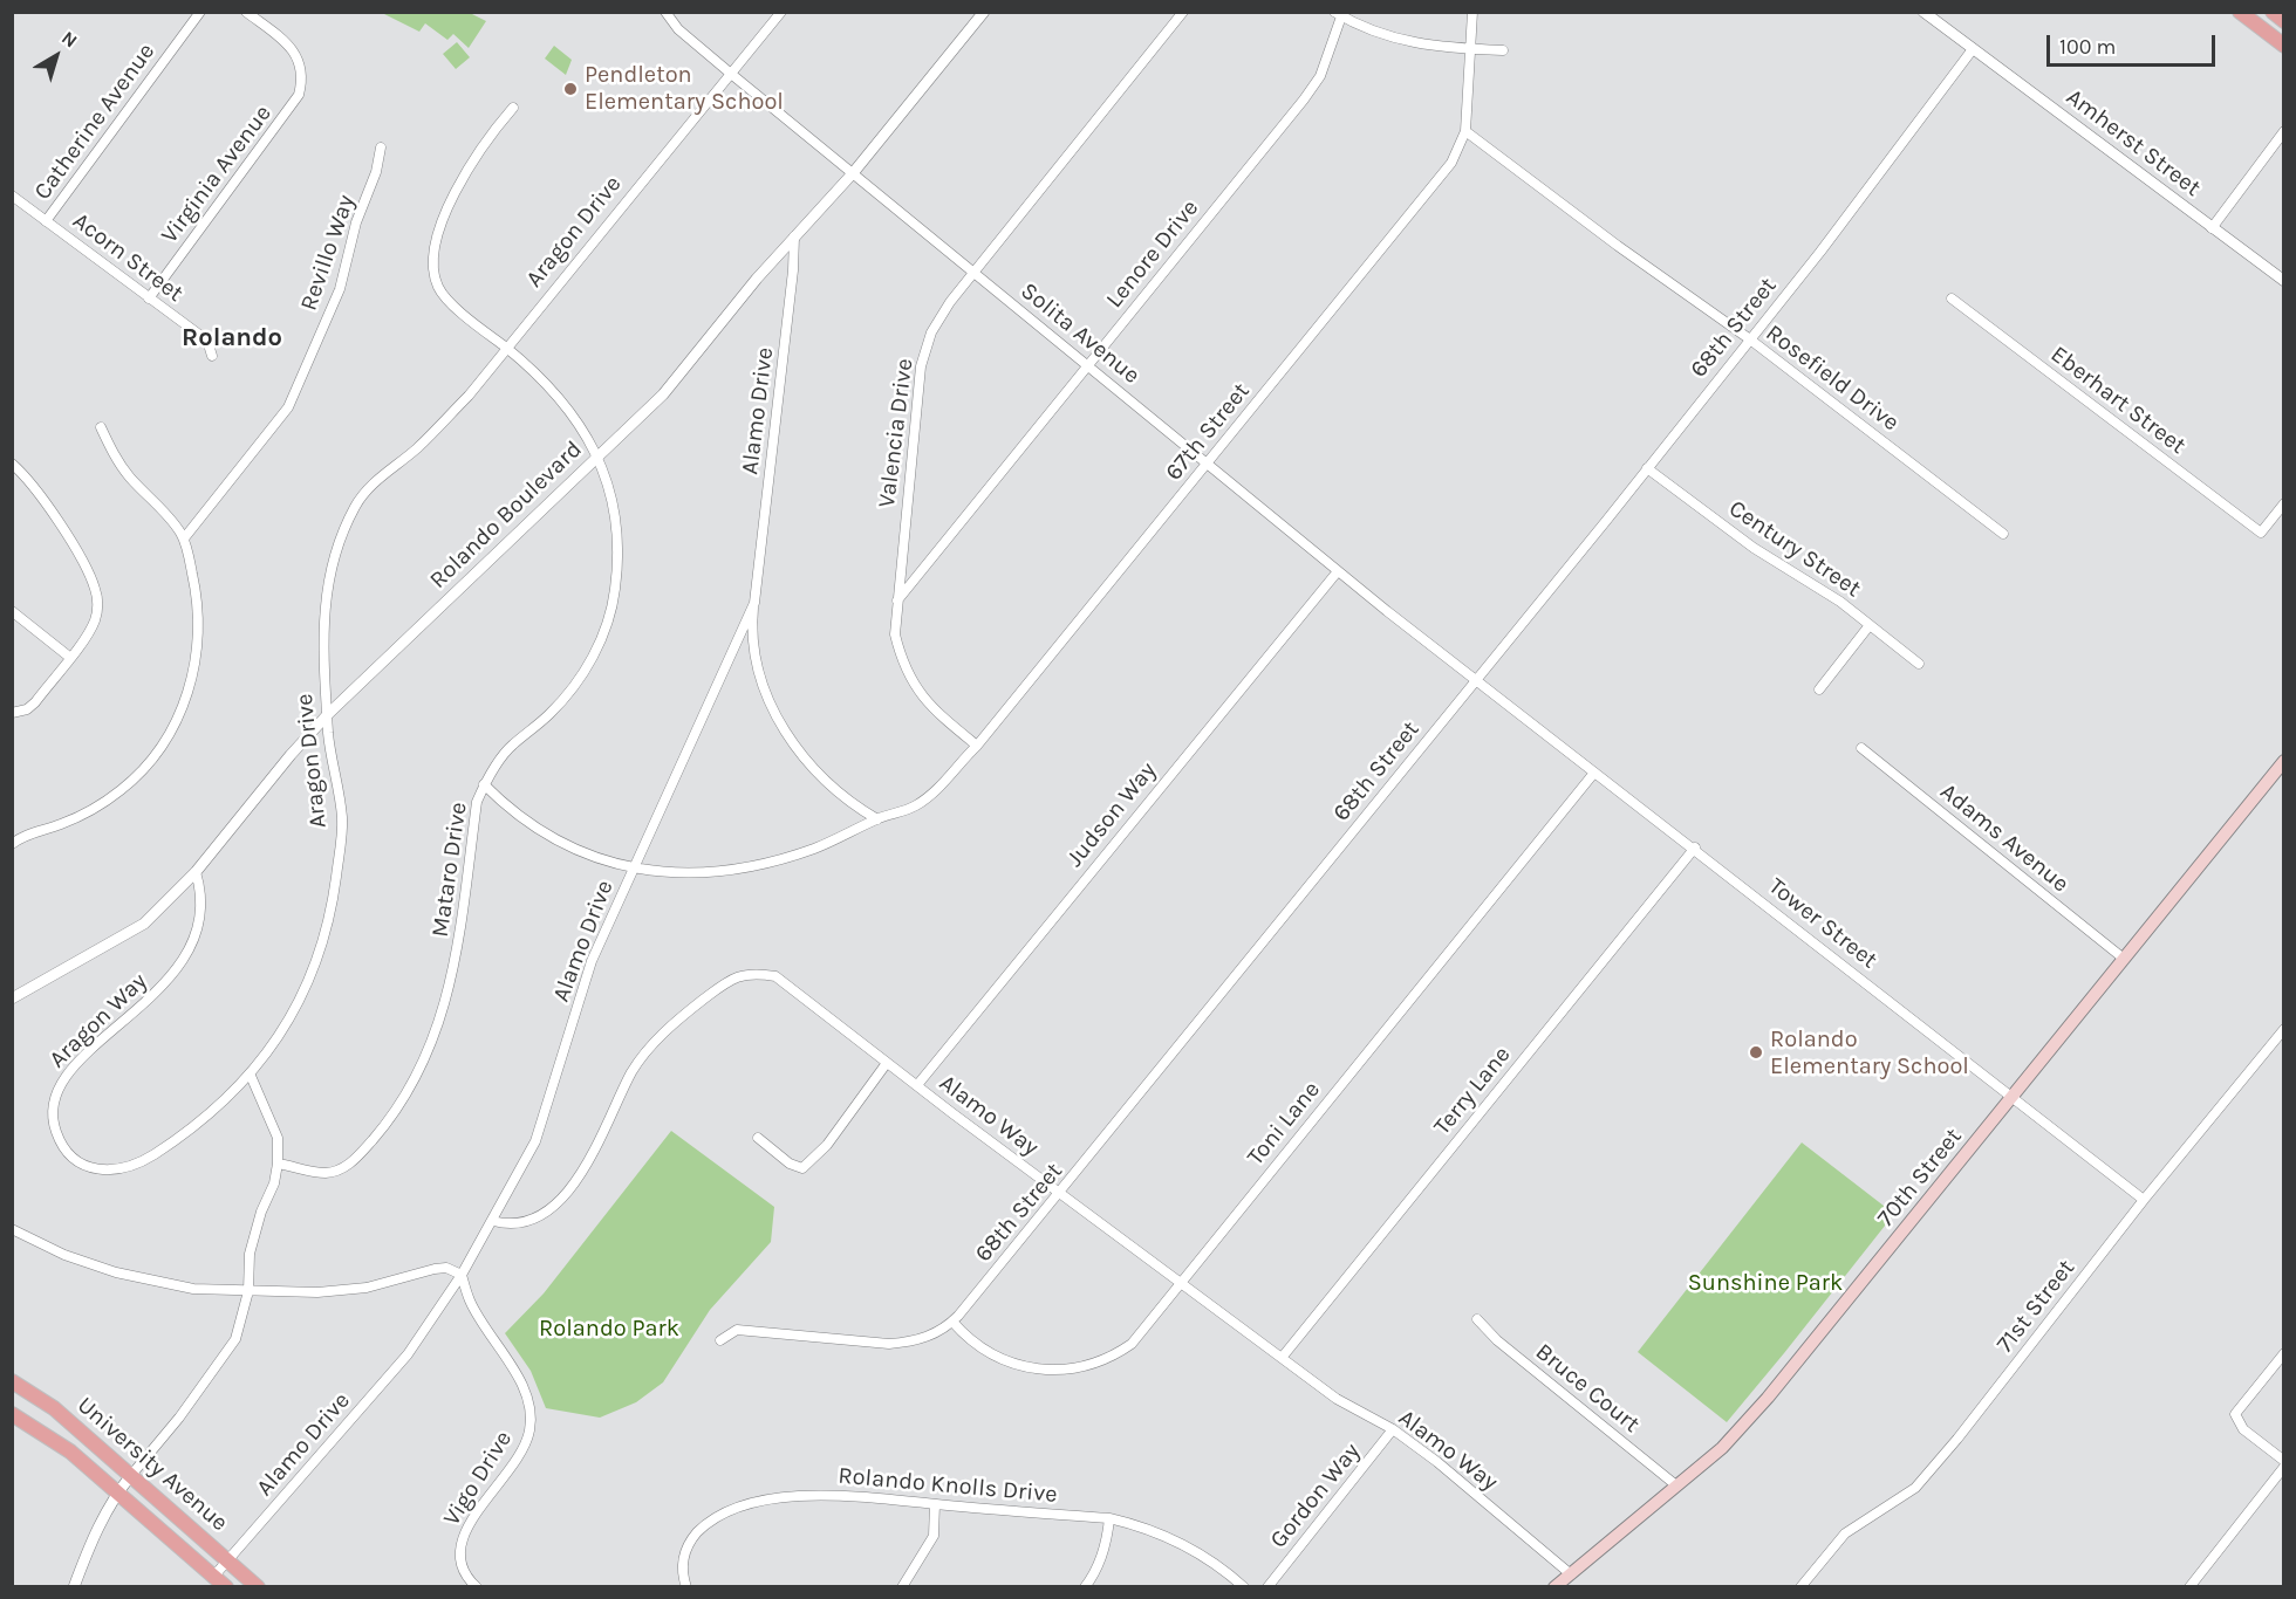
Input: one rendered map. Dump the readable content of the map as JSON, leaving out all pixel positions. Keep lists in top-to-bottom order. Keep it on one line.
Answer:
{"streets":{"main road":["70th Street","University Avenue"],"street":["Catherine Avenue","Amherst Street","Virginia Avenue","Aragon Drive","Revillo Way","Lenore Drive","Acorn Street","68th Street","Solita Avenue","Rosefield Drive","Eberhart Street","Alamo Drive","67th Street","Valencia Drive","Rolando Boulevard","Century Street","Judson Way","Adams Avenue","Mataro Drive","Tower Street","Aragon Way","Terry Lane","Alamo Way","Toni Lane","71st Street","Bruce Court","Vigo Drive","Rolando Knolls Drive","Gordon Way"]},"crossings":[["Catherine Avenue","Acorn Street"],["Amherst Street","68th Street"],["Virginia Avenue","Acorn Street"],["Aragon Drive","Solita Avenue"],["Aragon Drive","Rolando Boulevard"],["Aragon Drive","Mataro Drive"],["Aragon Drive","Aragon Way"],["Lenore Drive","Solita Avenue"],["Lenore Drive","Valencia Drive"],["68th Street","Solita Avenue"],["68th Street","Rosefield Drive"],["68th Street","Century Street"],["68th Street","Tower Street"],["68th Street","Alamo Way"],["68th Street","Toni Lane"],["Solita Avenue","67th Street"],["Solita Avenue","Valencia Drive"],["Solita Avenue","Rolando Boulevard"],["Solita Avenue","Judson Way"],["Solita Avenue","Tower Street"],["Rosefield Drive","67th Street"],["Alamo Drive","67th Street"],["Alamo Drive","Rolando Boulevard"],["Alamo Drive","Alamo Way"],["Alamo Drive","University Avenue"],["Alamo Drive","Vigo Drive"],["67th Street","Valencia Drive"],["67th Street","Mataro Drive"],["Rolando Boulevard","Mataro Drive"],["Rolando Boulevard","Aragon Way"],["Judson Way","Alamo Way"],["Adams Avenue","70th Street"],["Tower Street","Terry Lane"],["Tower Street","Toni Lane"],["Tower Street","70th Street"],["Tower Street","71st Street"],["Terry Lane","Alamo Way"],["Alamo Way","Toni Lane"],["Alamo Way","70th Street"],["Alamo Way","Gordon Way"],["70th Street","Bruce Court"]],"districts":["Rolando"],"parks":["Sunshine Park","Rolando Park"],"places":["Pendleton Elementary School","Rolando Elementary School"],"scale_bar":"100 m","north":"top right"}
